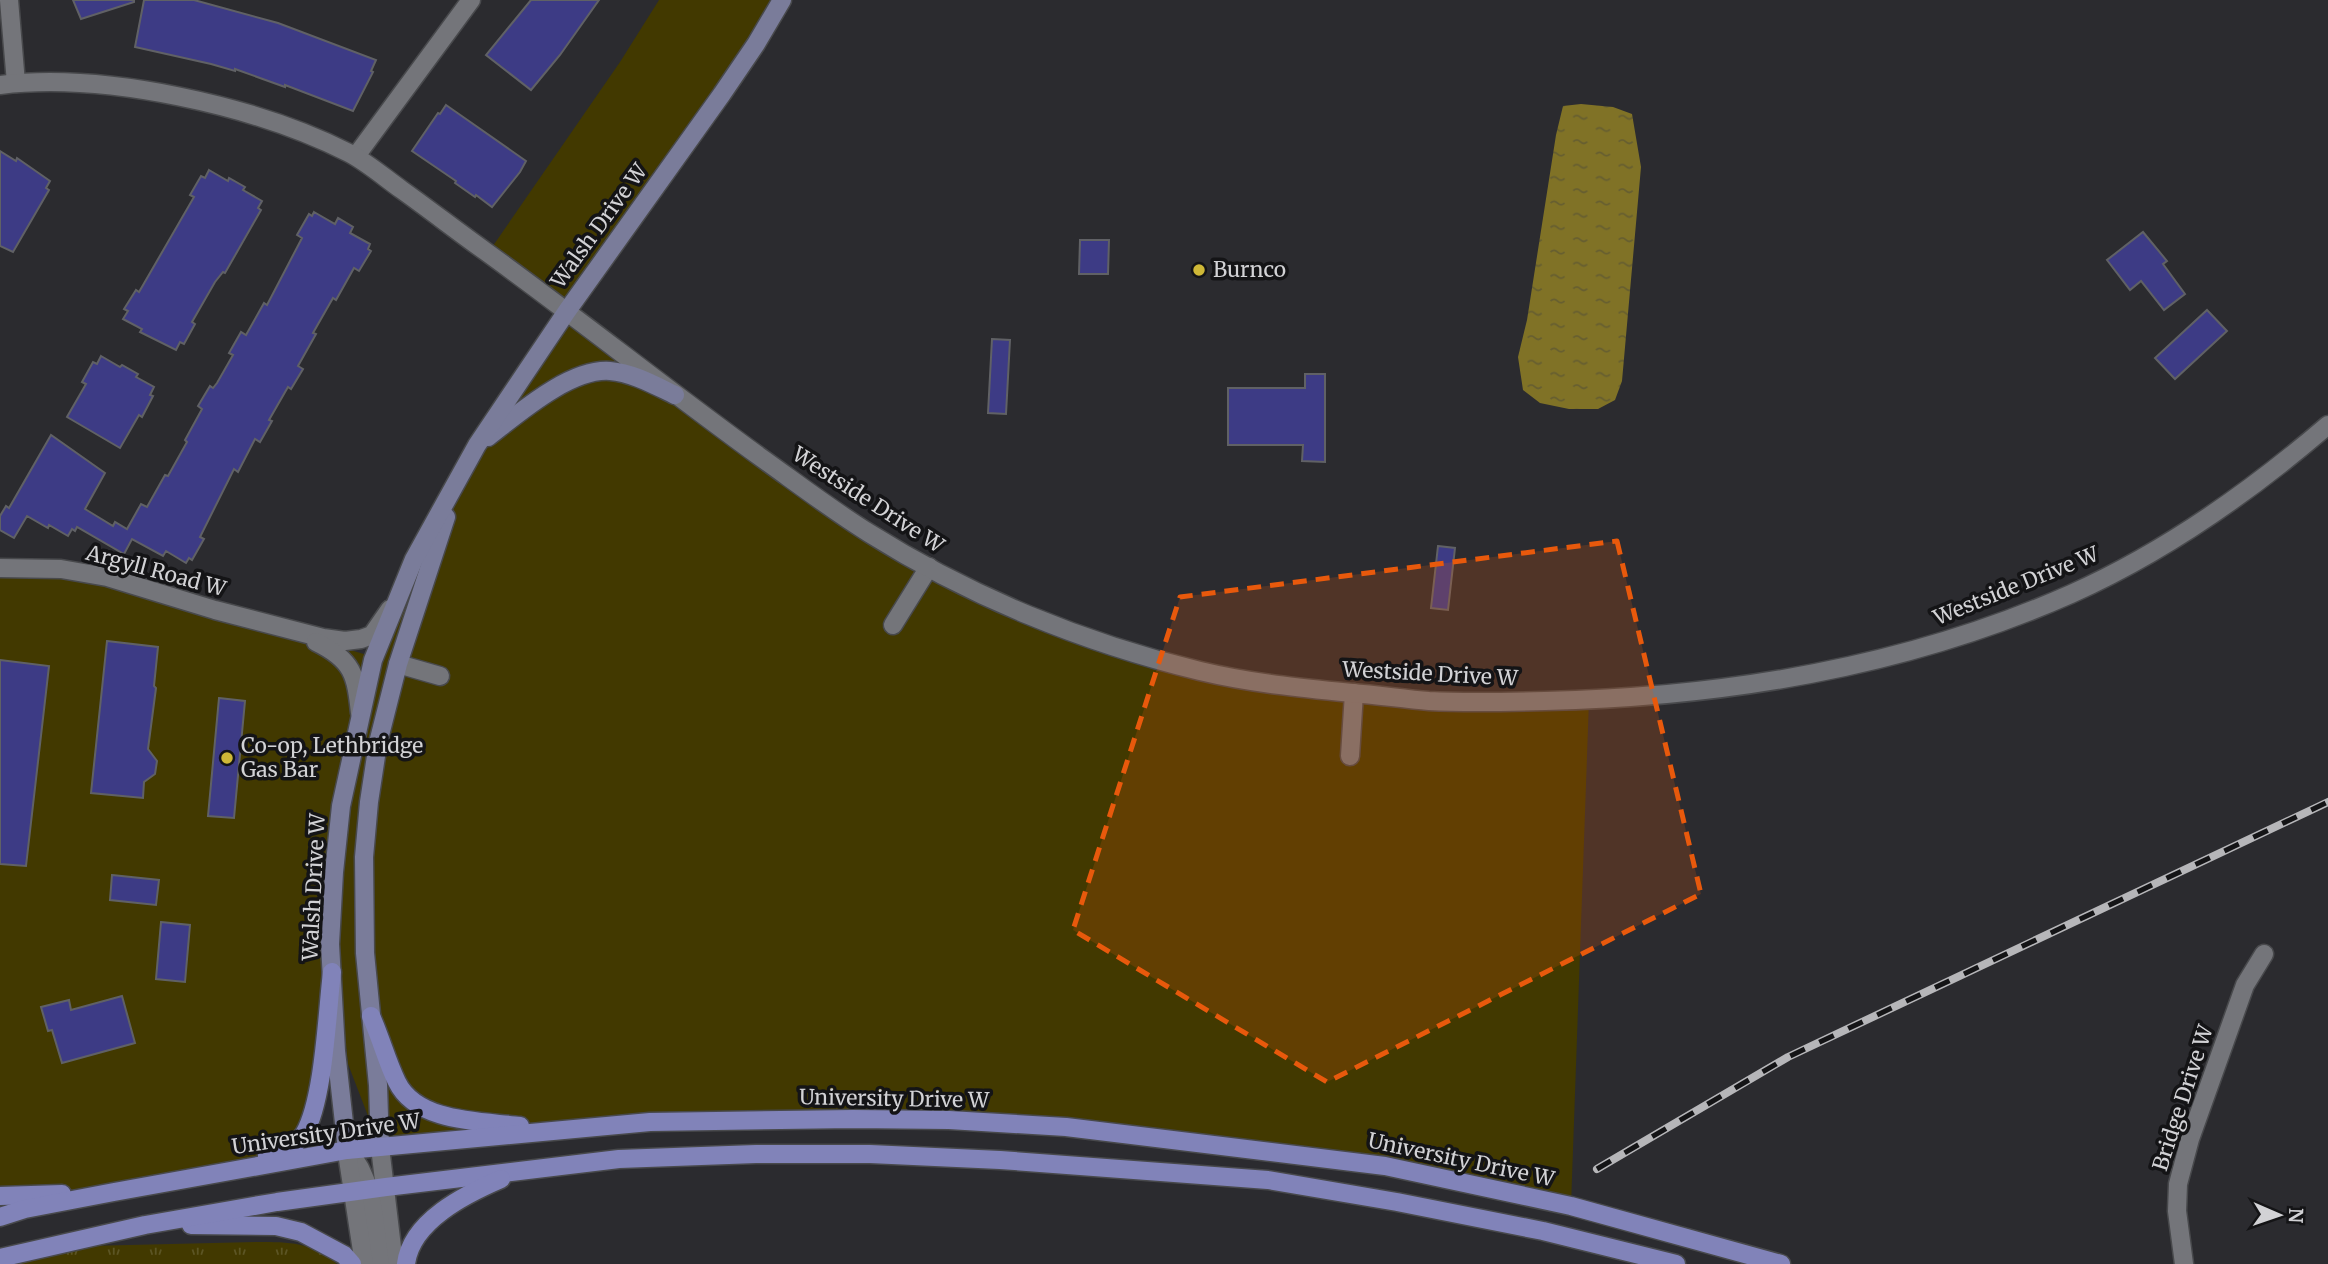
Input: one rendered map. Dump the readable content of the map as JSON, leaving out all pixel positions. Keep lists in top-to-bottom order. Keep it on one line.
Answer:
{"streets":{"main road":["Walsh Drive W","University Drive W"],"street":["Westside Drive W","Argyll Road W","Bridge Drive W"]},"crossings":[["Walsh Drive W","Westside Drive W"],["Walsh Drive W","University Drive W"]],"places":["Burnco","Co-op, Lethbridge Gas Bar"],"north":"right"}
